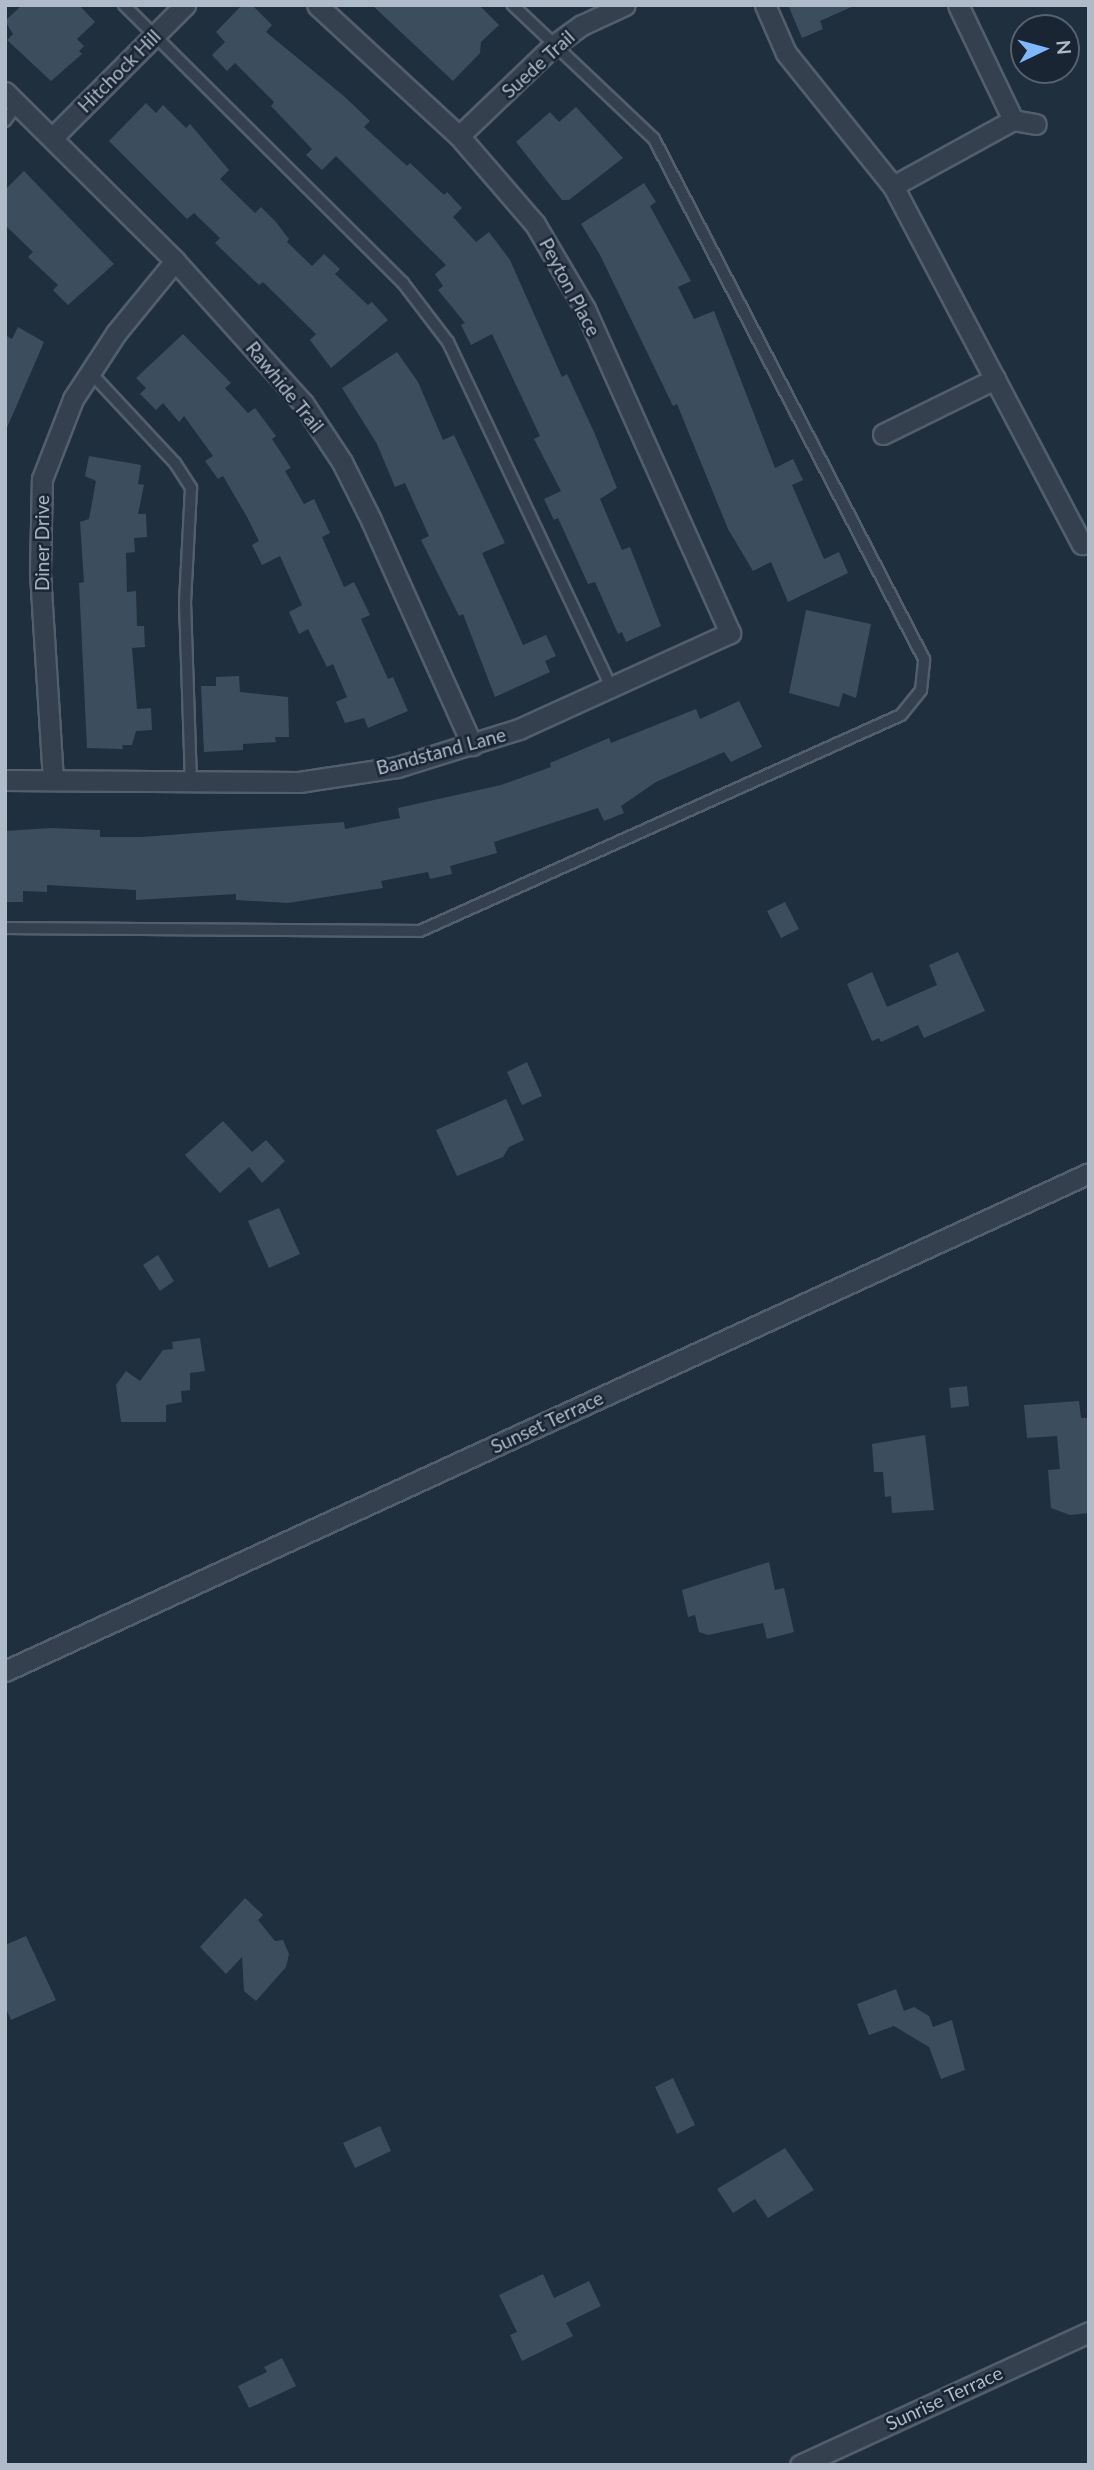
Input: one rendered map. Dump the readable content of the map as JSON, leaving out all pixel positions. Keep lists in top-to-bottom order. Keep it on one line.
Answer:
{"streets":{"street":["Suede Trail","Hitchock Hill","Peyton Place","Rawhide Trail","Diner Drive","Bandstand Lane","Sunset Terrace","Sunrise Terrace"]},"crossings":[["Suede Trail","Peyton Place"],["Hitchock Hill","Rawhide Trail"],["Peyton Place","Bandstand Lane"],["Rawhide Trail","Diner Drive"],["Rawhide Trail","Bandstand Lane"],["Diner Drive","Bandstand Lane"]],"north":"right"}
